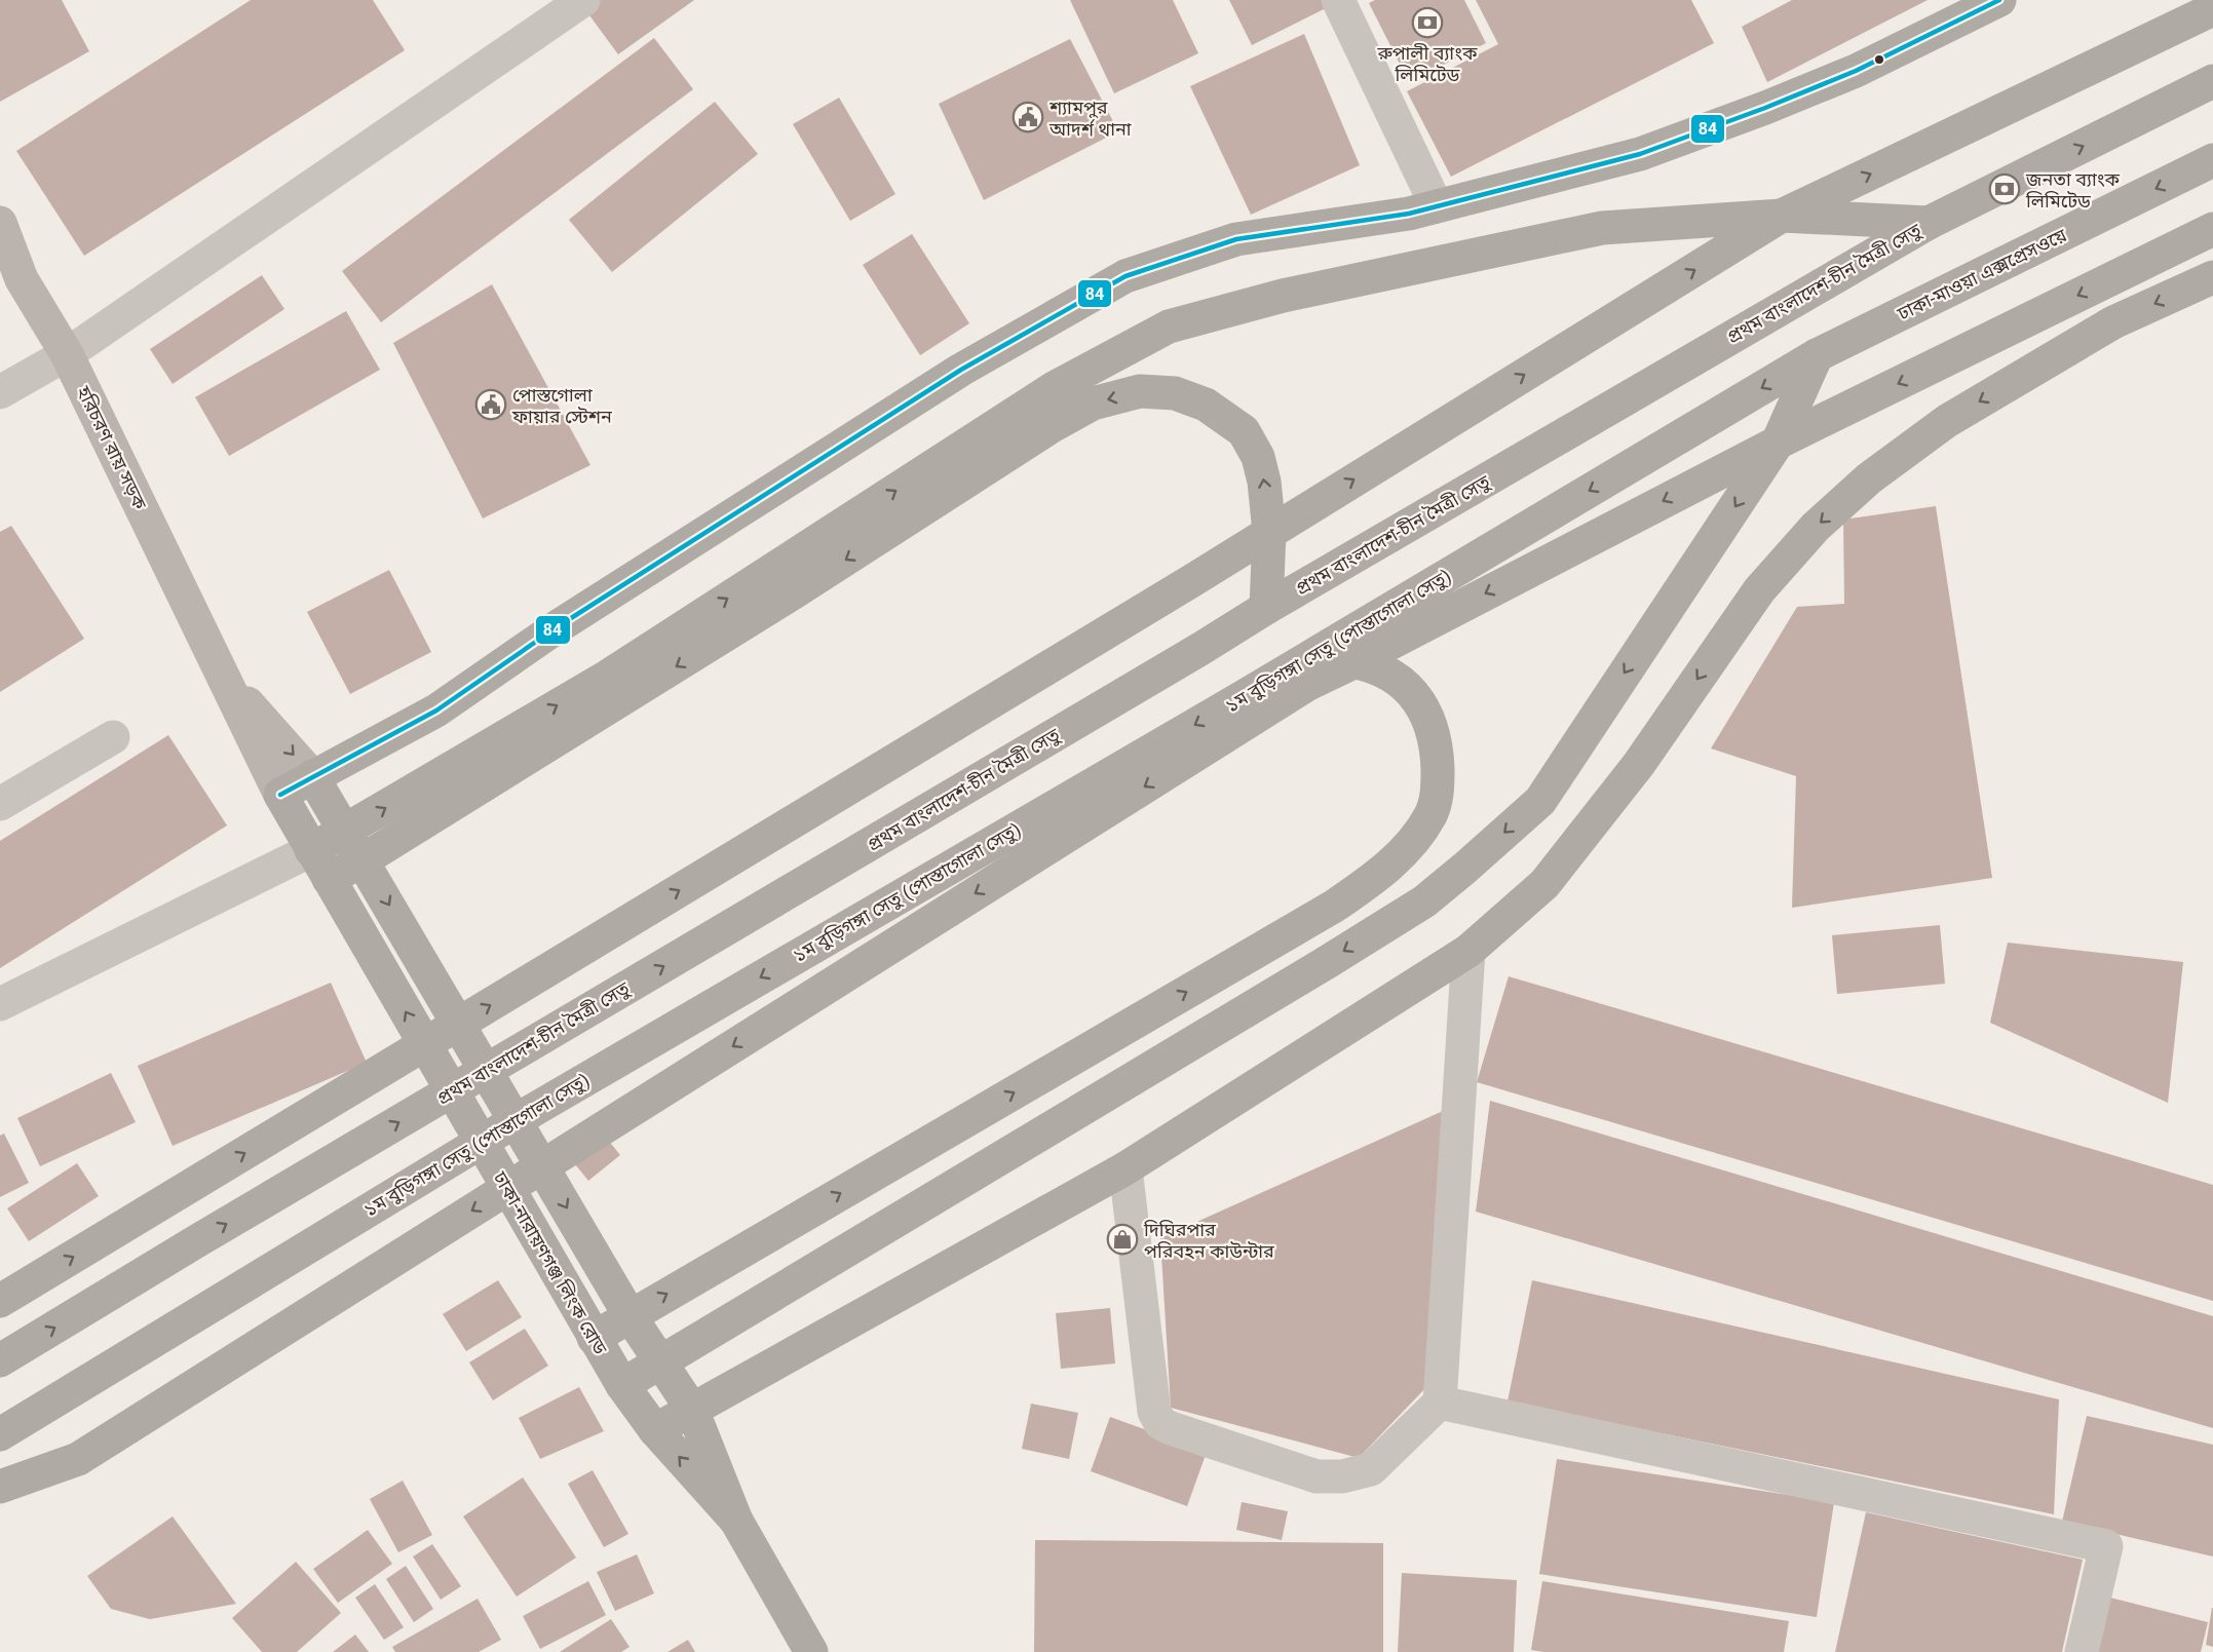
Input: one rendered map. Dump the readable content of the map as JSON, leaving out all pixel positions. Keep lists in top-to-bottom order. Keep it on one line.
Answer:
{"streets":{"highway":["ঢাকা-মাওয়া এক্সপ্রেসওয়ে","প্রথম বাংলাদেশ-চীন মৈত্রী সেতু","১ম বুড়িগঙ্গা সেতু (পোস্তাগোলা সেতু)","ঢাকা-নারায়ণগঞ্জ লিংক রোড"],"main road":["হরিচরণ রায় সড়ক"]},"crossings":[["ঢাকা-মাওয়া এক্সপ্রেসওয়ে","১ম বুড়িগঙ্গা সেতু (পোস্তাগোলা সেতু)"],["হরিচরণ রায় সড়ক","ঢাকা-নারায়ণগঞ্জ লিংক রোড"]],"places":{"bank":["রুপালী ব্যাংক লিমিটেড","জনতা ব্যাংক লিমিটেড"],"public building":["শ্যামপুর আদর্শ থানা","পোস্তগোলা ফায়ার স্টেশন"],"shop":["দিঘিরপার পরিবহন কাউন্টার"]},"lines":["transit line 84"]}
